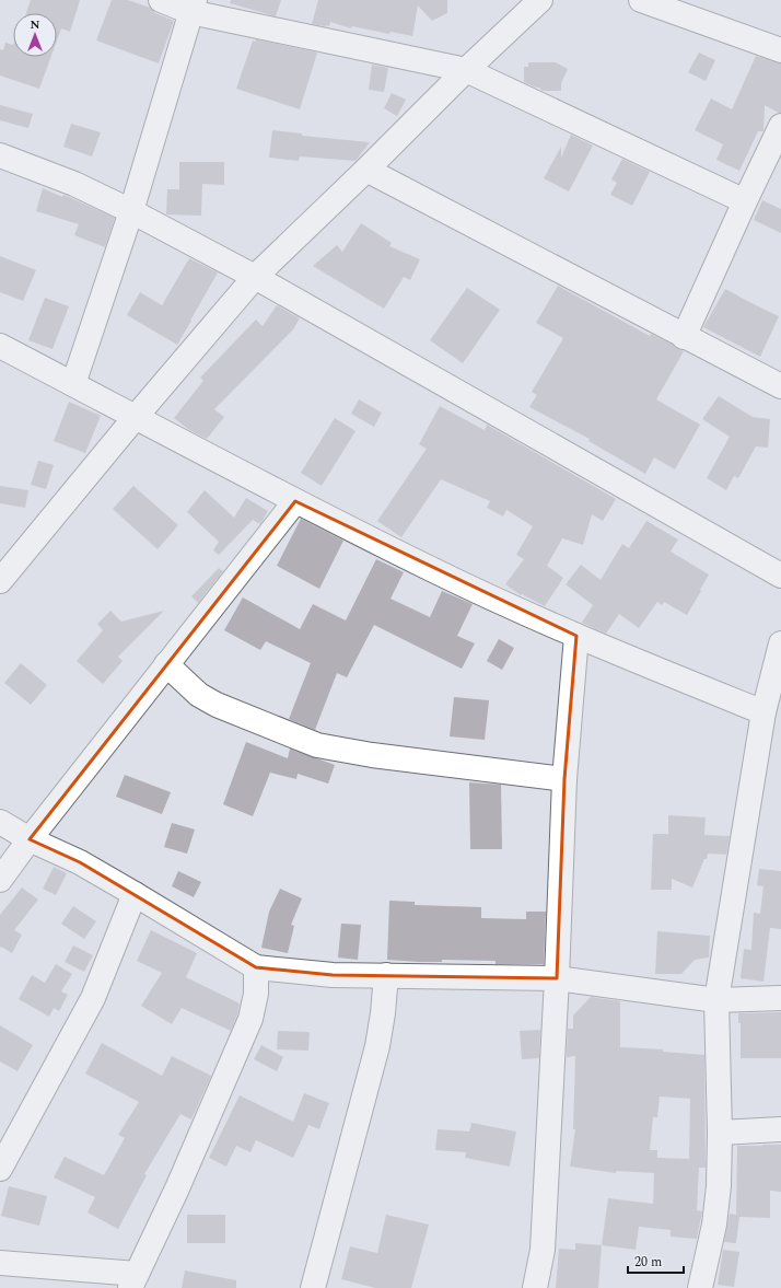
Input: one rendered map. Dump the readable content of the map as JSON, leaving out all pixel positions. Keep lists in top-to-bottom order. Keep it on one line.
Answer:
{"scale_bar":"20 m","north":"top"}
